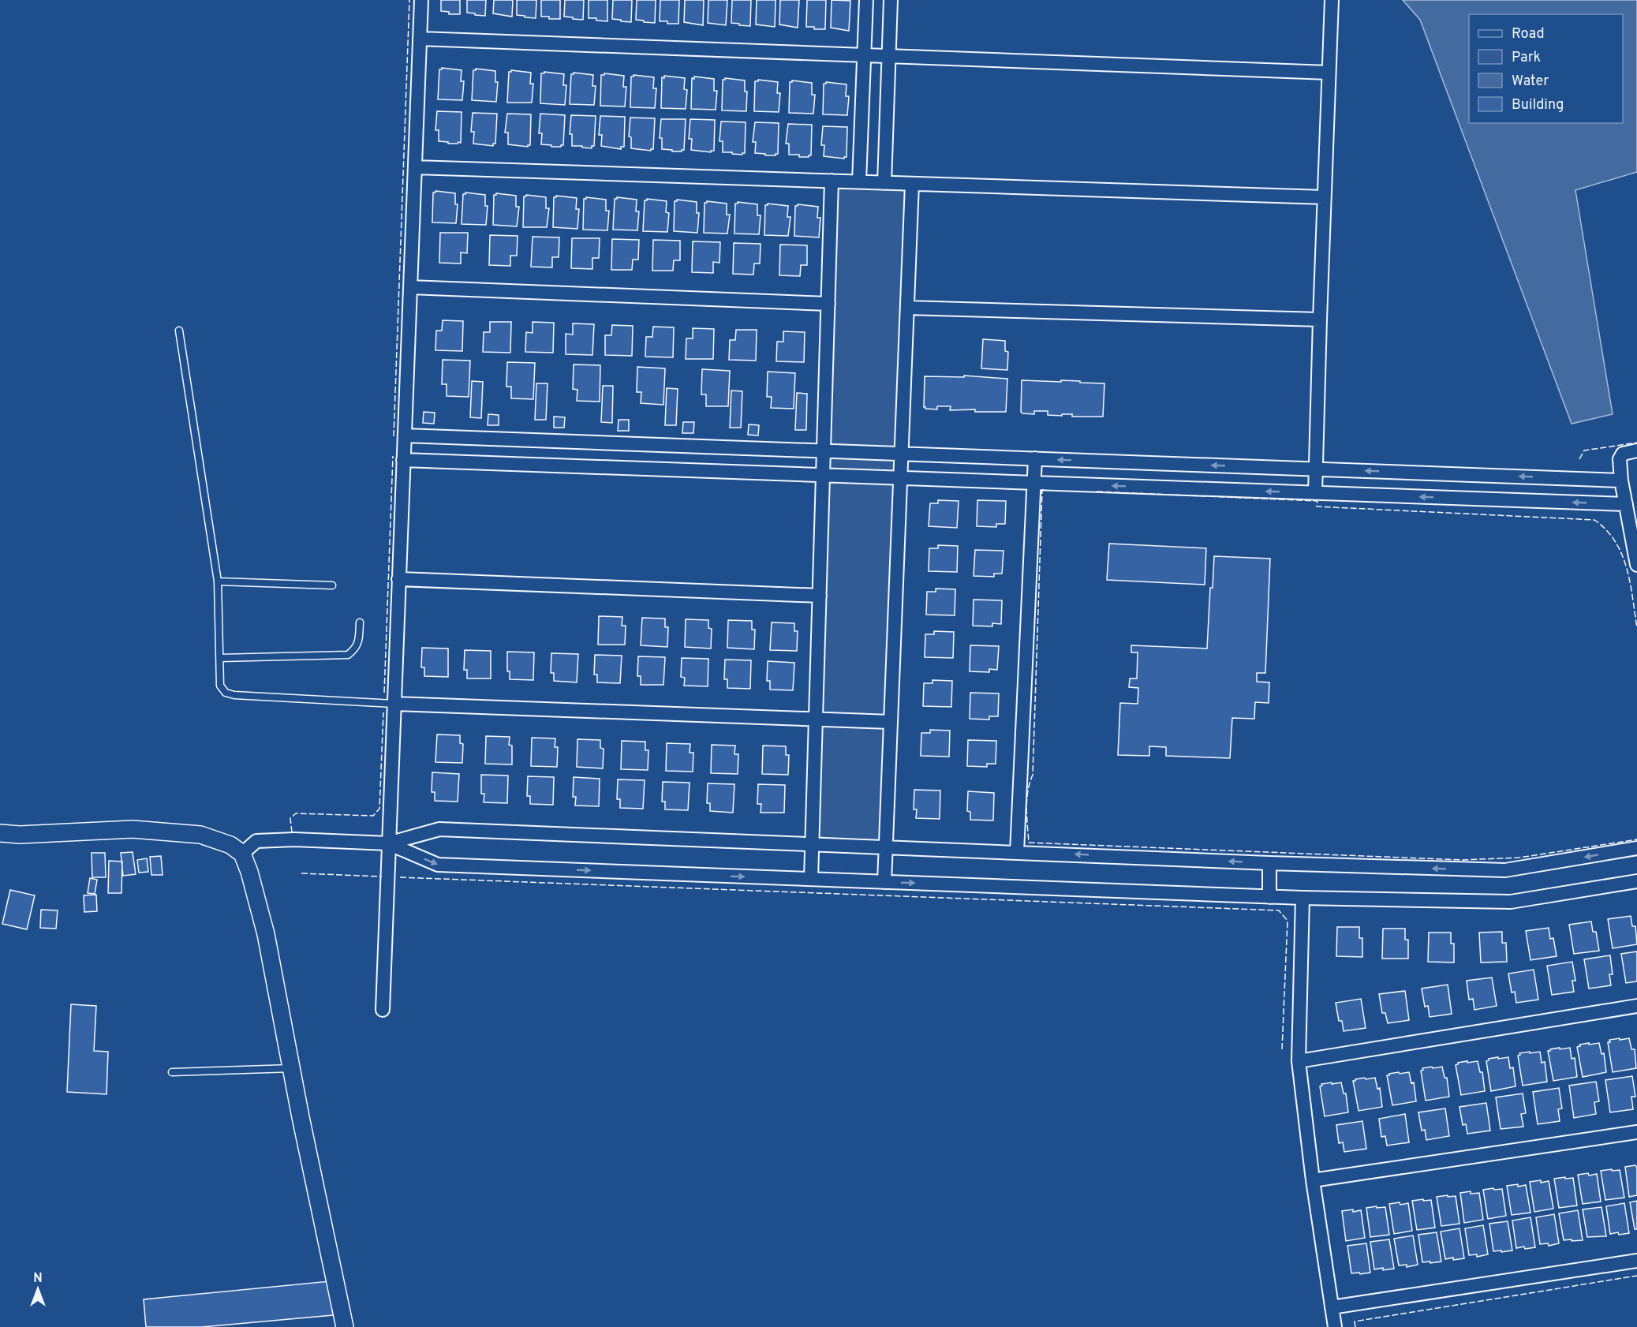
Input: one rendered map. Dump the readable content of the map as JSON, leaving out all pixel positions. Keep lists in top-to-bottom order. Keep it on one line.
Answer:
{"legend":["Road","Park","Water","Building"],"north":"top"}
